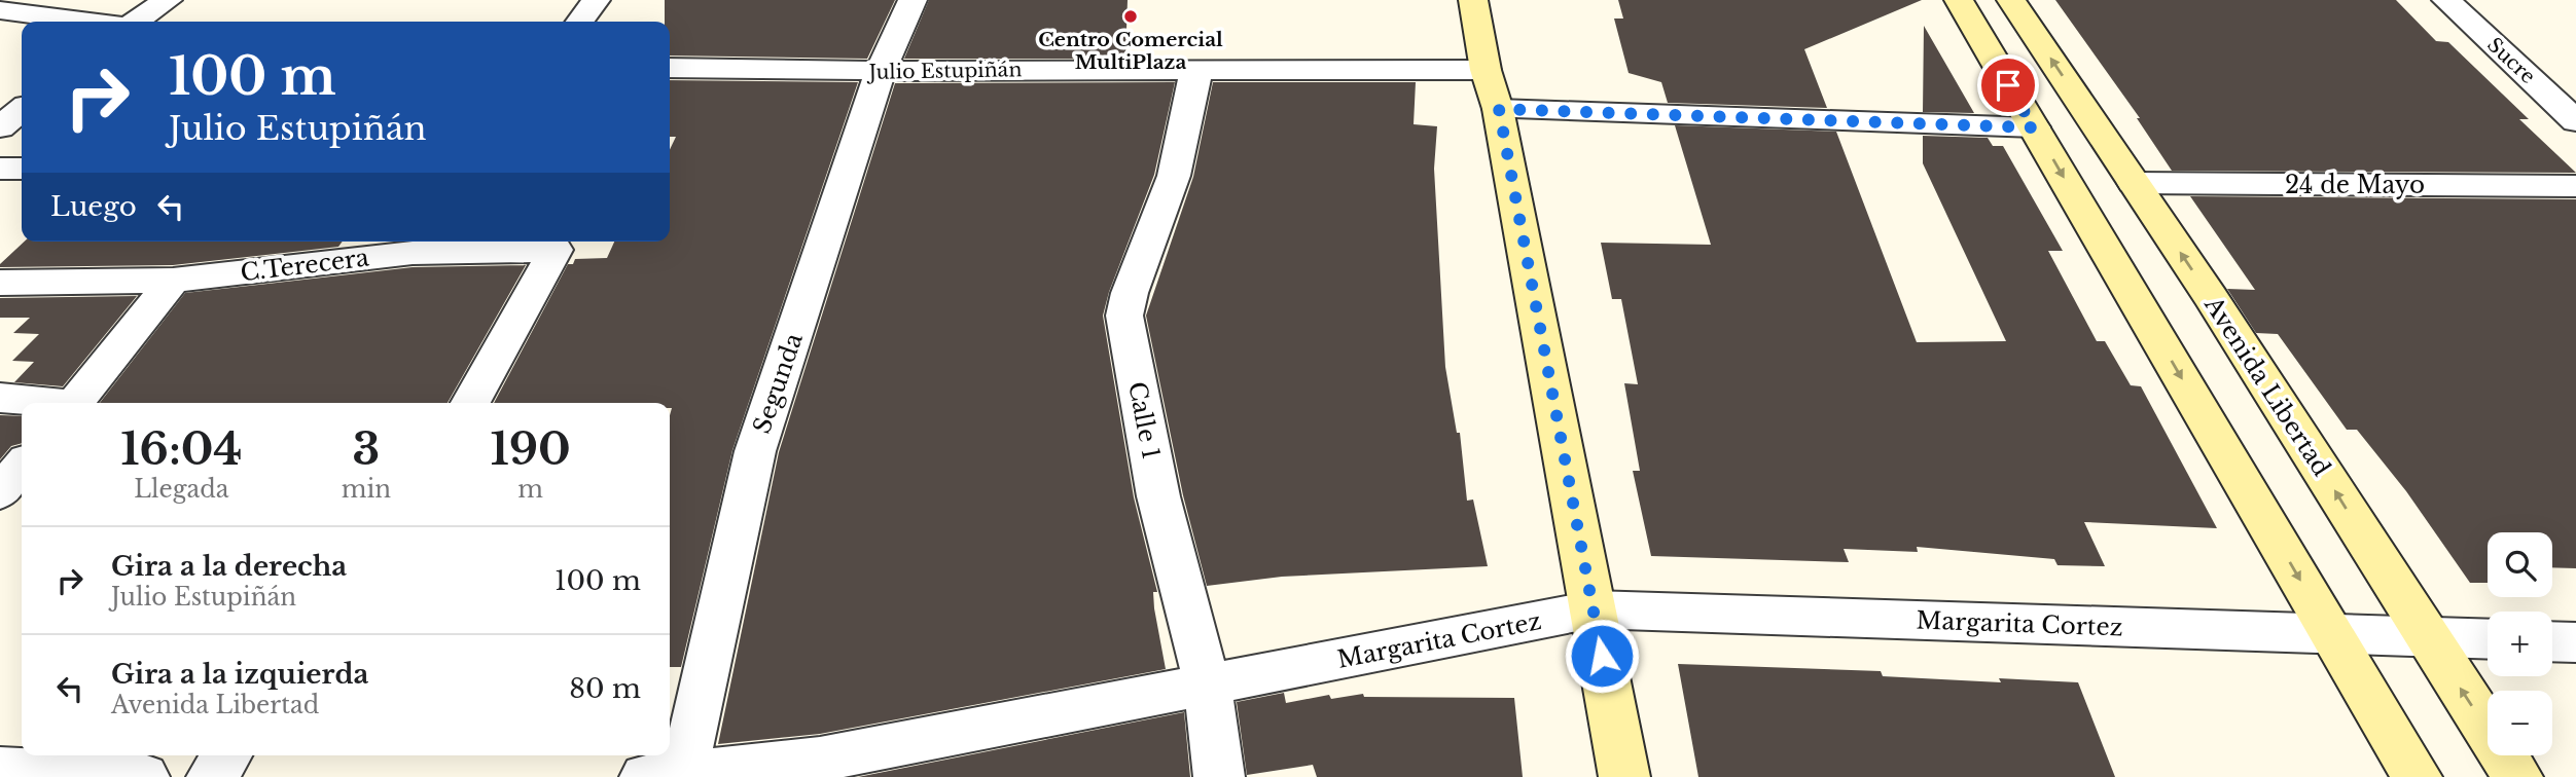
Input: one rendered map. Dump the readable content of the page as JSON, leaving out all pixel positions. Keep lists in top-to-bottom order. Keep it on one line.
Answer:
{"streets":{"street":["Sucre","Julio Estupiñán","24 de Mayo","C.Terecera","Segunda","Avenida Libertad","Calle 1","Margarita Cortez"]},"crossings":[["Julio Estupiñán","Segunda"],["Julio Estupiñán","Calle 1"],["24 de Mayo","Avenida Libertad"],["Segunda","Margarita Cortez"],["Avenida Libertad","Margarita Cortez"],["Calle 1","Margarita Cortez"]],"places":["Centro Comercial MultiPlaza"],"page":{"turn":["100 m","Julio Estupiñán"],"then":"Luego","eta":["16:04","Llegada","3","min","190","m"],"list":[{"name":"Gira a la derecha","note":"Julio Estupiñán","value":"100 m"},{"name":"Gira a la izquierda","note":"Avenida Libertad","value":"80 m"}],"map_buttons":["+","−"]}}
